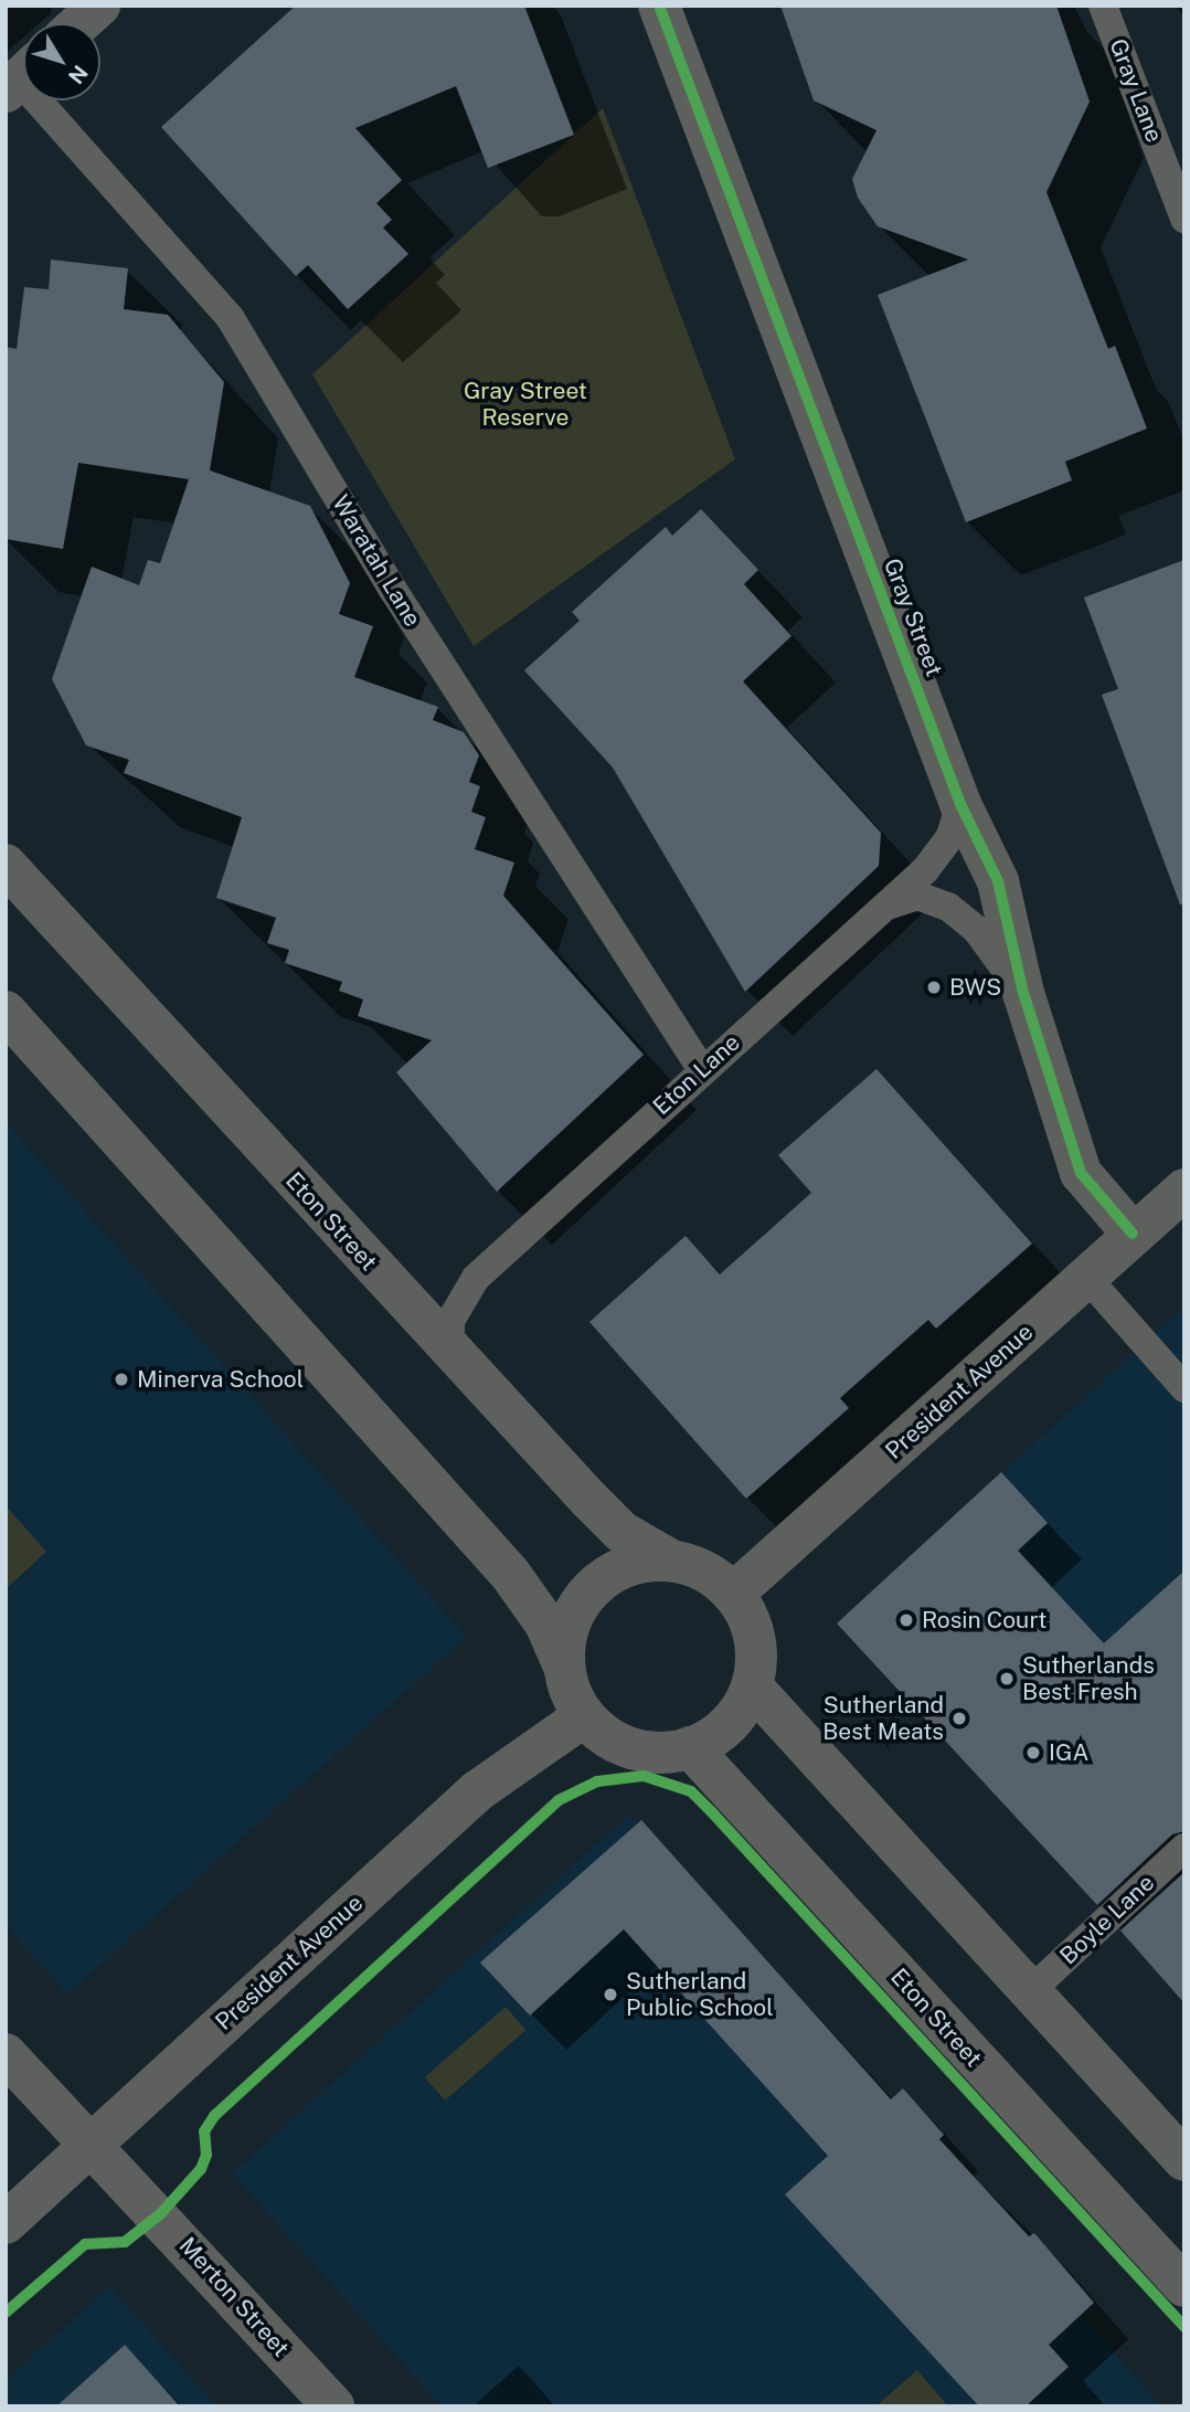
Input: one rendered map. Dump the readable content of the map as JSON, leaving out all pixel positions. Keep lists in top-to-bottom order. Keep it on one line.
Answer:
{"streets":{"street":["Gray Street","Eton Street","President Avenue","Merton Street"],"lane":["Gray Lane","Waratah Lane","Eton Lane","Boyle Lane"]},"crossings":[["Waratah Lane","Eton Lane"],["Gray Street","Eton Lane"],["Gray Street","President Avenue"],["Eton Lane","Eton Street"],["Eton Street","President Avenue"],["President Avenue","Merton Street"]],"parks":["Gray Street Reserve"],"places":["BWS","Minerva School","Rosin Court","Sutherlands Best Fresh","Sutherland Best Meats","IGA","Sutherland Public School"],"north":"bottom right"}
